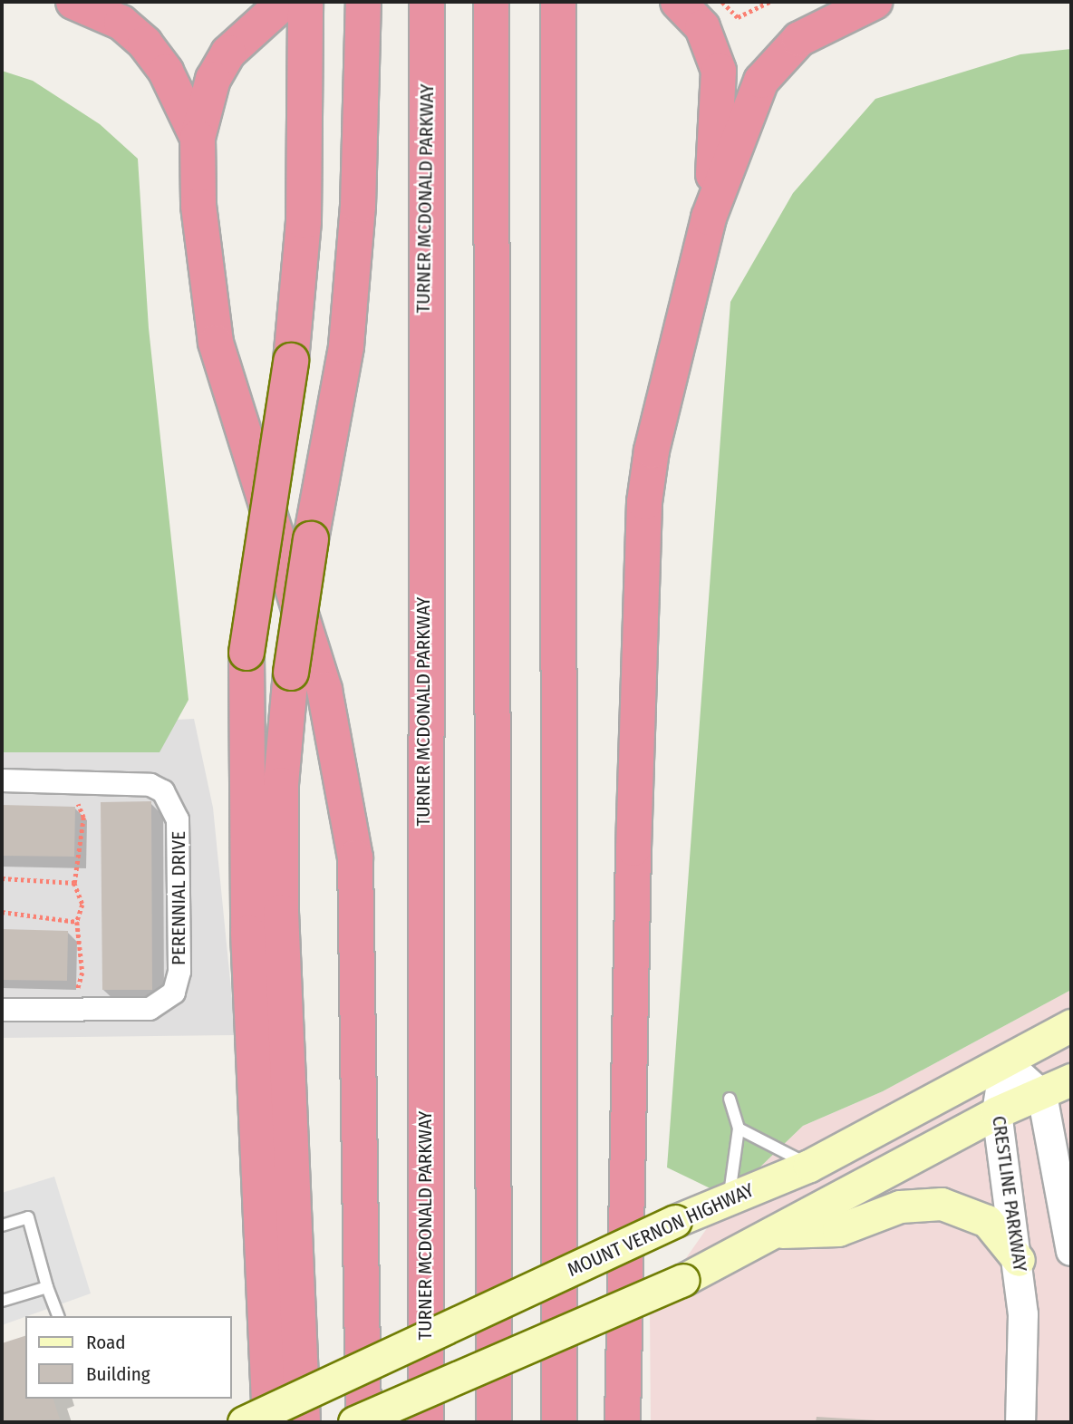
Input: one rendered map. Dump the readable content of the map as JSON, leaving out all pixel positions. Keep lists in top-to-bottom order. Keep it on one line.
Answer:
{"streets":{"highway":["TURNER MCDONALD PARKWAY"],"main road":["MOUNT VERNON HIGHWAY"],"street":["PERENNIAL DRIVE","CRESTLINE PARKWAY"]},"crossings":[["CRESTLINE PARKWAY","MOUNT VERNON HIGHWAY"]],"legend":["Road","Building"]}
